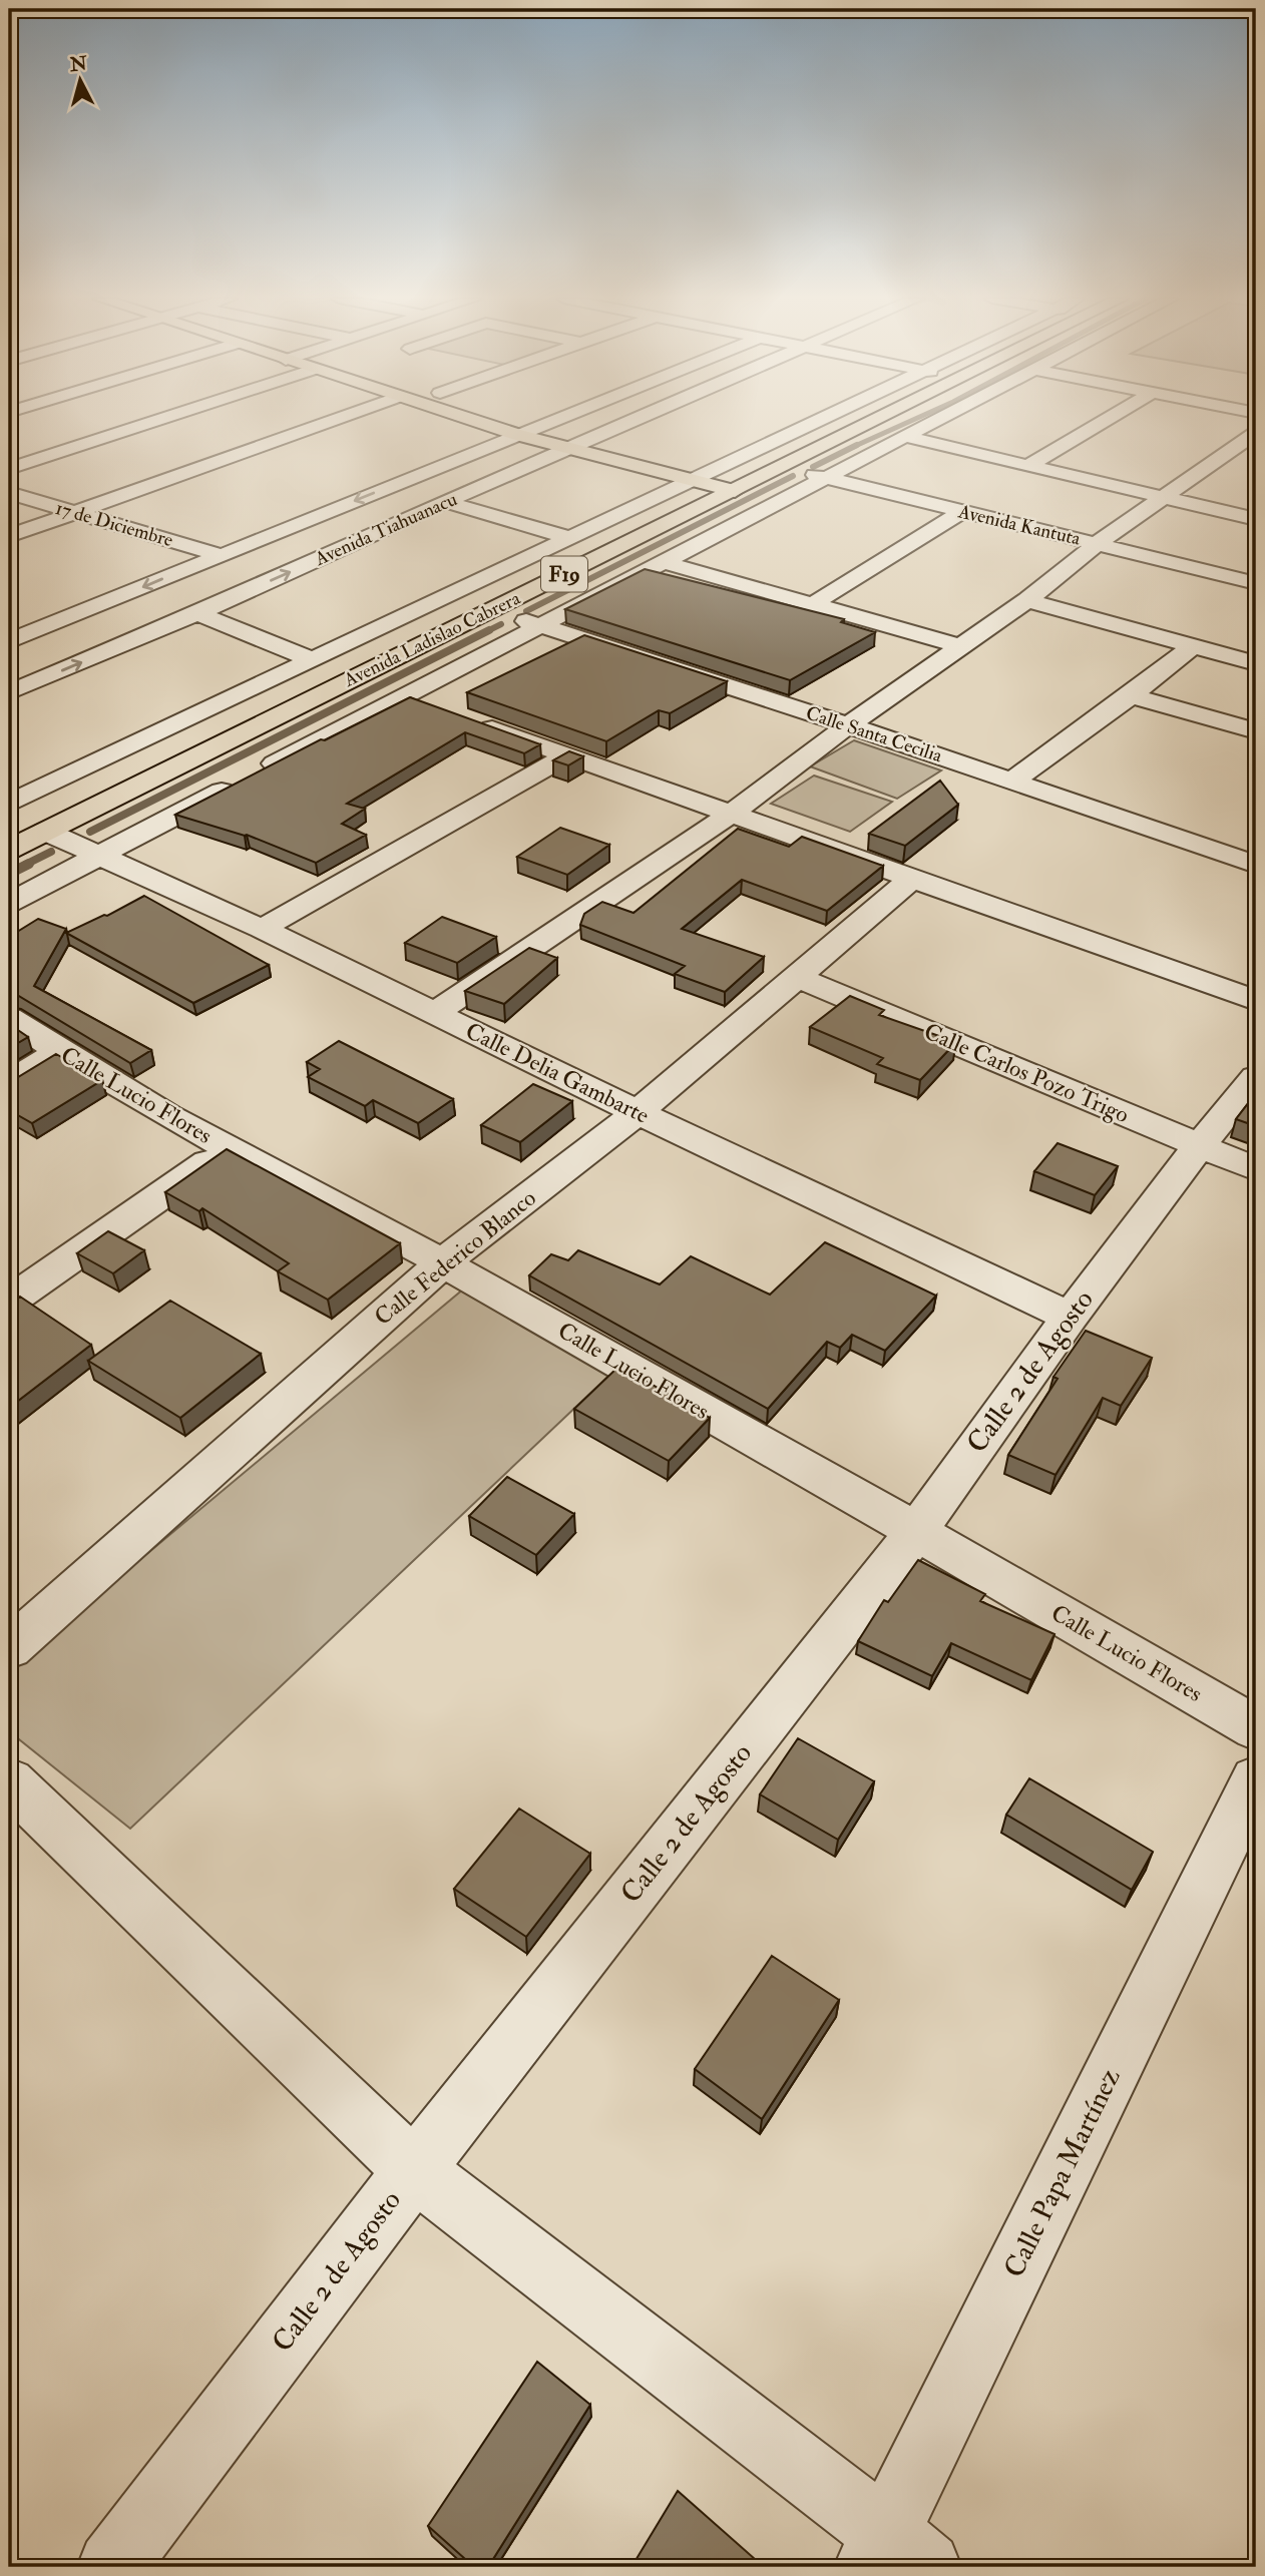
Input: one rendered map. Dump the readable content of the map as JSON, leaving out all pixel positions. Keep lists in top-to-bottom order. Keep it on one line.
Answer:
{"streets":{"main road":["F19","Avenida Ladislao Cabrera"],"street":["17 de Diciembre","Avenida Kantuta","Avenida Tiahuanacu","Calle Santa Cecilia","Calle Delia Gambarte","Calle Carlos Pozo Trigo","Calle Lucio Flores","Calle Federico Blanco","Calle 2 de Agosto","Calle Papa Martínez"]},"crossings":[["17 de Diciembre","Avenida Tiahuanacu"],["Avenida Kantuta","Avenida Ladislao Cabrera"],["Avenida Ladislao Cabrera","Calle Santa Cecilia"],["Avenida Ladislao Cabrera","Calle Delia Gambarte"],["Calle Delia Gambarte","Calle Federico Blanco"],["Calle Delia Gambarte","Calle 2 de Agosto"],["Calle Carlos Pozo Trigo","Calle Federico Blanco"],["Calle Carlos Pozo Trigo","Calle 2 de Agosto"],["Calle Lucio Flores","Calle Federico Blanco"],["Calle Lucio Flores","Calle 2 de Agosto"]],"north":"top"}
